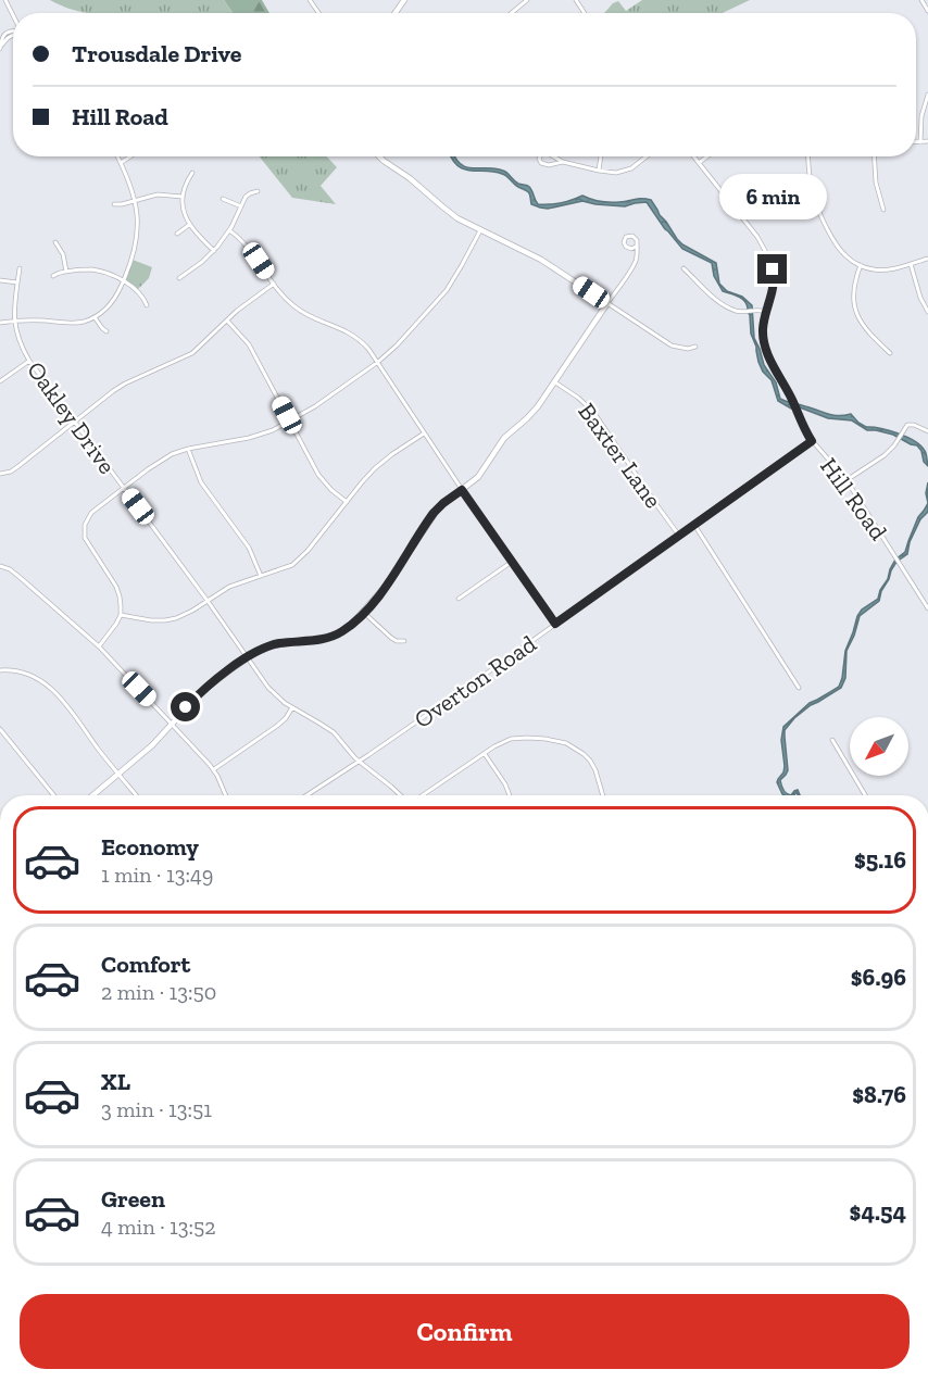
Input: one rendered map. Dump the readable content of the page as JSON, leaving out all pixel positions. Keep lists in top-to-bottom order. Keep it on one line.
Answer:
{"streets":{"street":["Oakley Drive","Baxter Lane","Hill Road","Overton Road"]},"crossings":[["Oakley Drive","Overton Road"],["Baxter Lane","Overton Road"],["Hill Road","Overton Road"]],"north":"bottom left","page":{"banner":["Trousdale Drive","Hill Road"],"bubble":"6 min","list":[{"name":"Economy","note":"1 min · 13:49","value":"$5.16"},{"name":"Comfort","note":"2 min · 13:50","value":"$6.96"},{"name":"XL","note":"3 min · 13:51","value":"$8.76"},{"name":"Green","note":"4 min · 13:52","value":"$4.54"}],"buttons":"Confirm"}}
